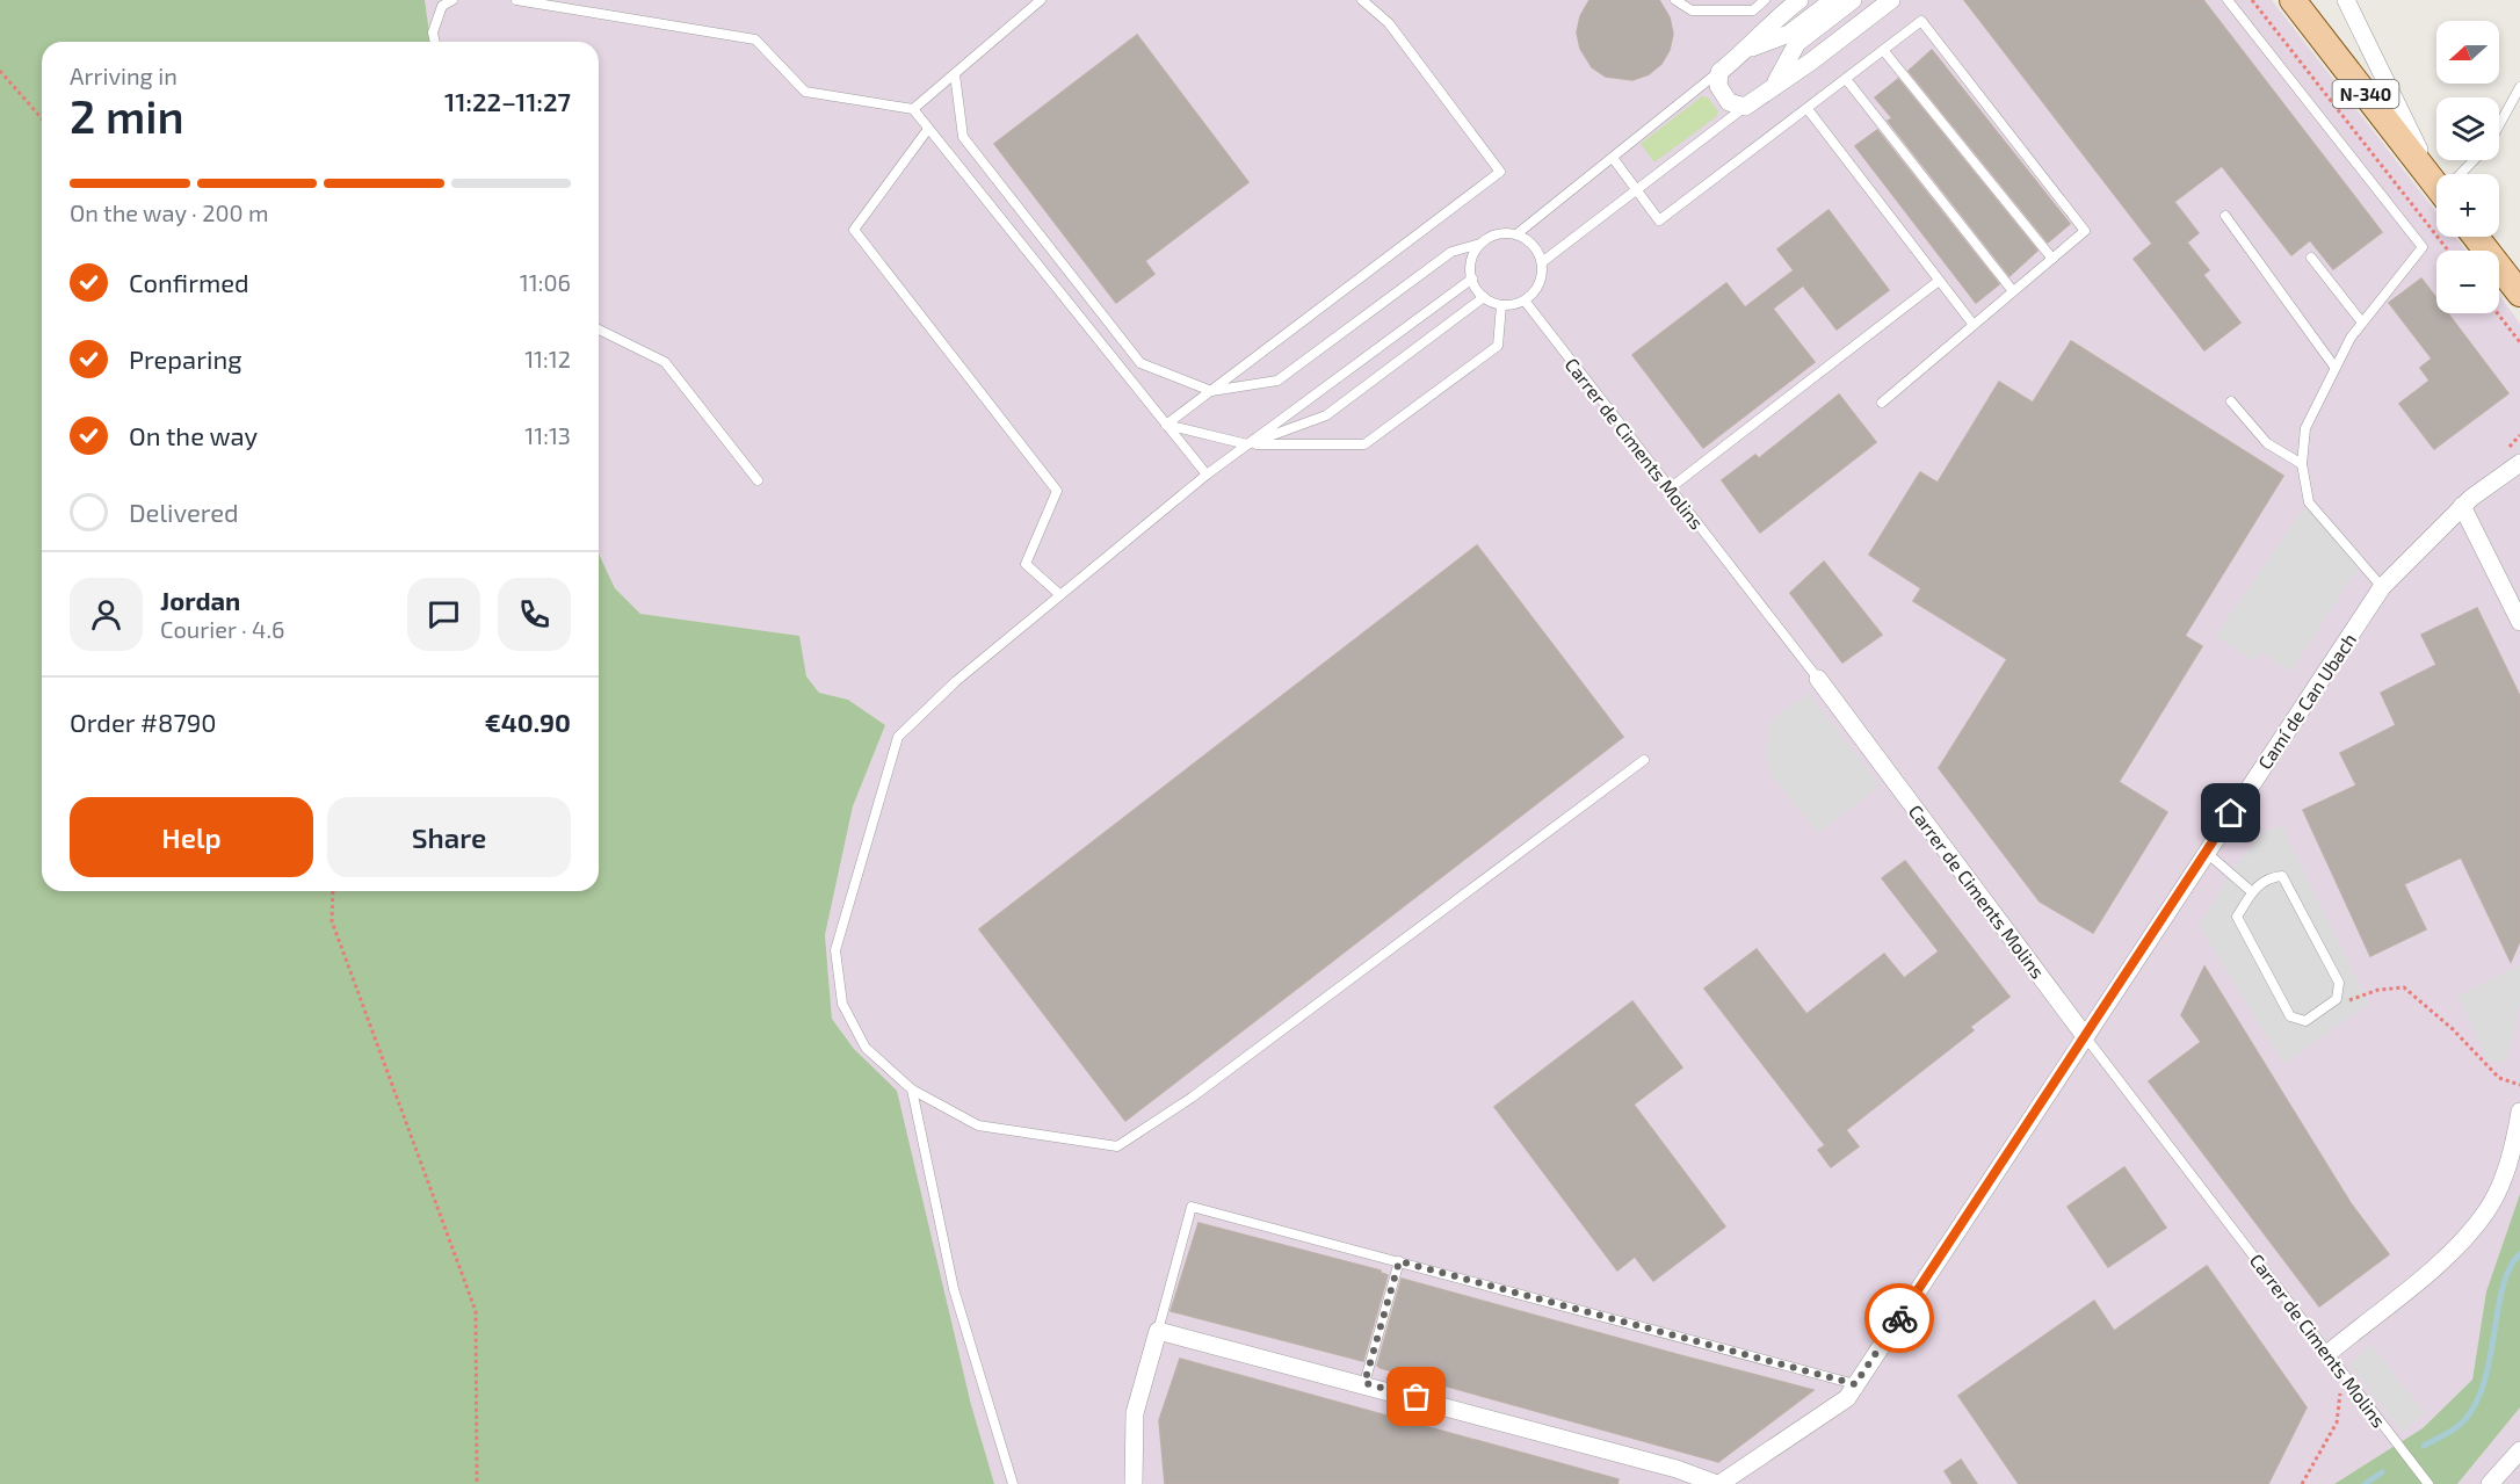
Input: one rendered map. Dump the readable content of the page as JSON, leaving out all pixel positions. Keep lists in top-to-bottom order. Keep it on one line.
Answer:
{"streets":{"main road":["N-340"],"street":["Carrer de Ciments Molins","Camí de Can Ubach"]},"crossings":[["Carrer de Ciments Molins","Camí de Can Ubach"]],"north":"left","page":{"map_buttons":["+","−"],"heading":["2 min","Arriving in","11:22–11:27"],"panel":["Jordan","Courier · 4.6","Order #8790","€40.90"],"bar":"On the way · 200 m","list":[["Confirmed","11:06"],["Preparing","11:12"],["On the way","11:13"],"Delivered"],"buttons":["Help","Share"]}}
